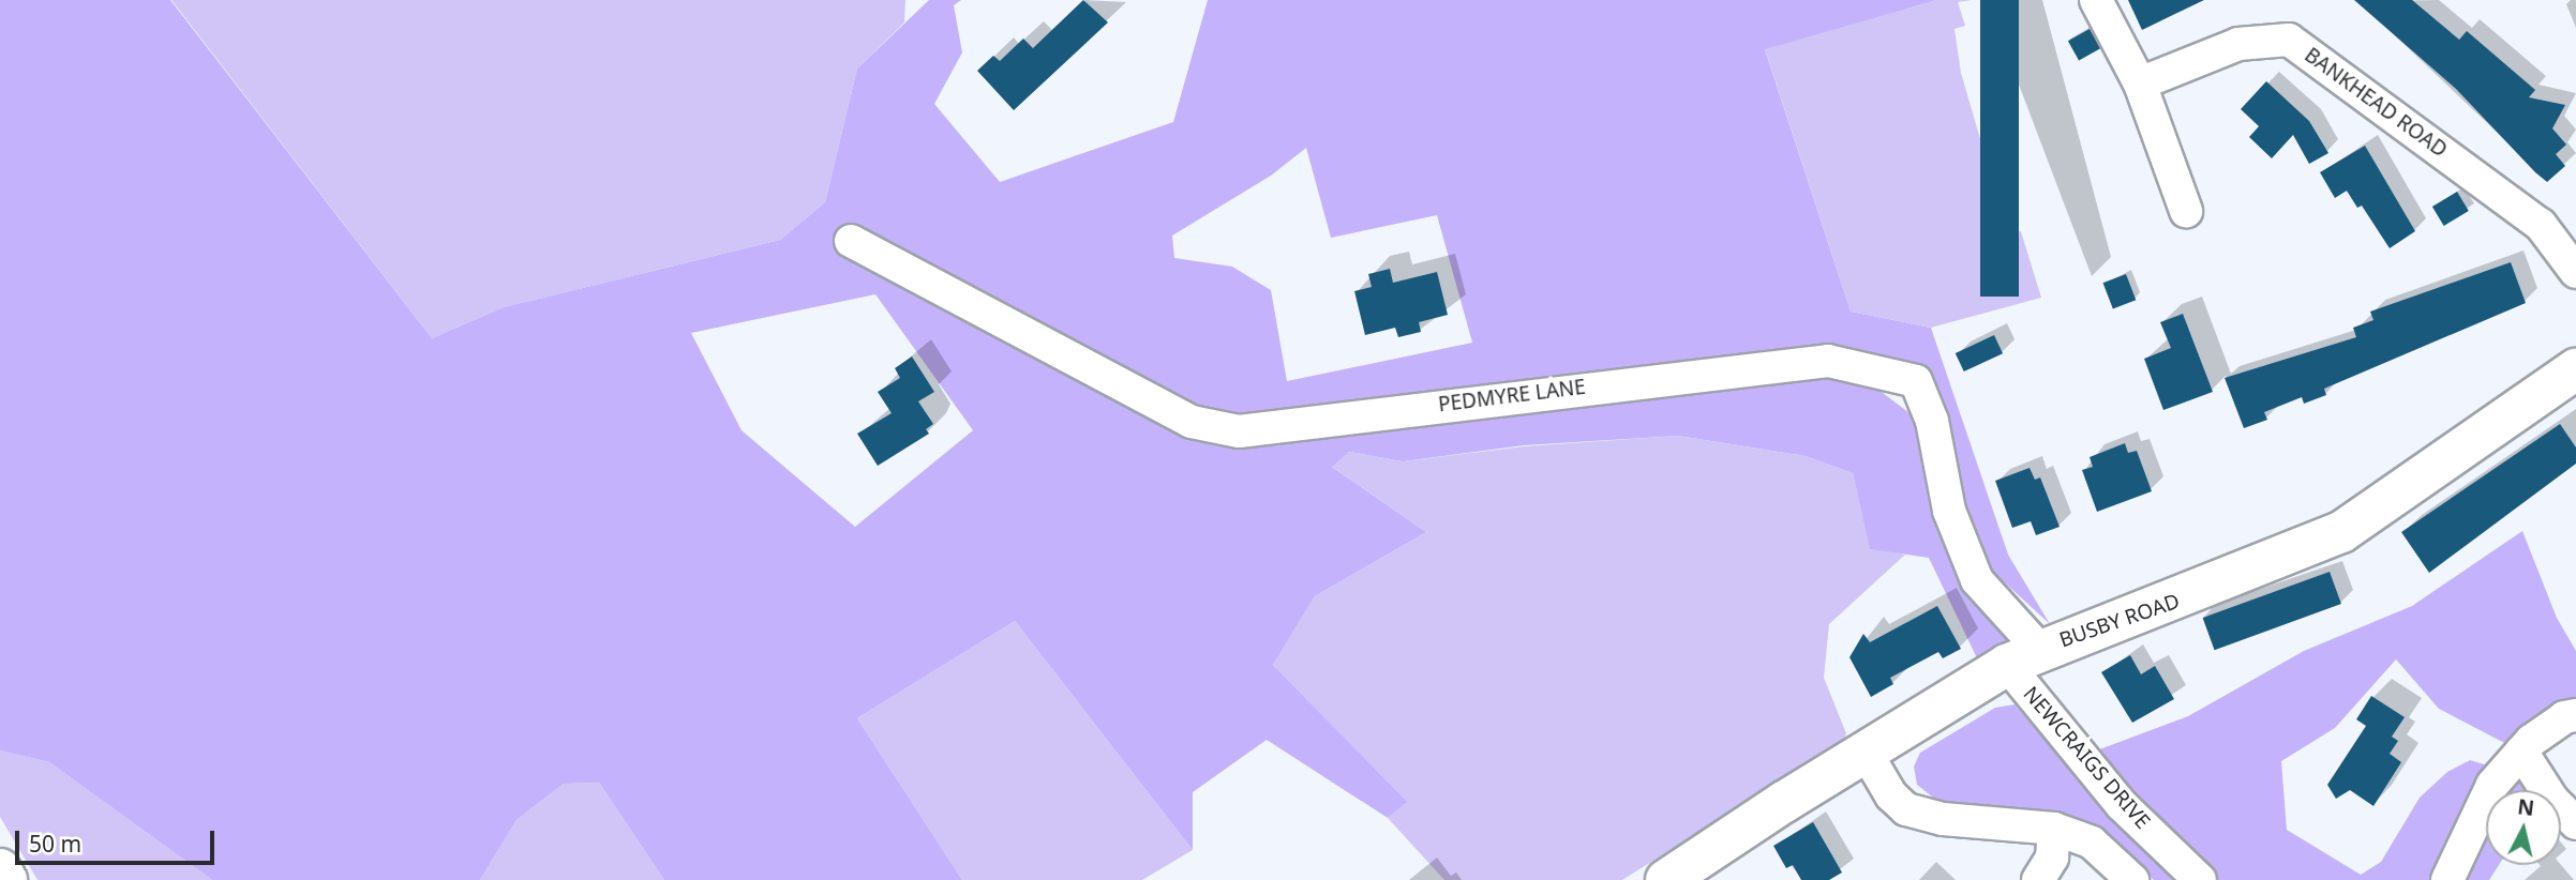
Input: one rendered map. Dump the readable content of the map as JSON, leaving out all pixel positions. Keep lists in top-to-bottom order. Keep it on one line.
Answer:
{"streets":{"main road":["BUSBY ROAD"],"street":["BANKHEAD ROAD","PEDMYRE LANE","NEWCRAIGS DRIVE"]},"crossings":[["PEDMYRE LANE","BUSBY ROAD"],["PEDMYRE LANE","NEWCRAIGS DRIVE"],["BUSBY ROAD","NEWCRAIGS DRIVE"]],"scale_bar":"50 m","north":"top"}
